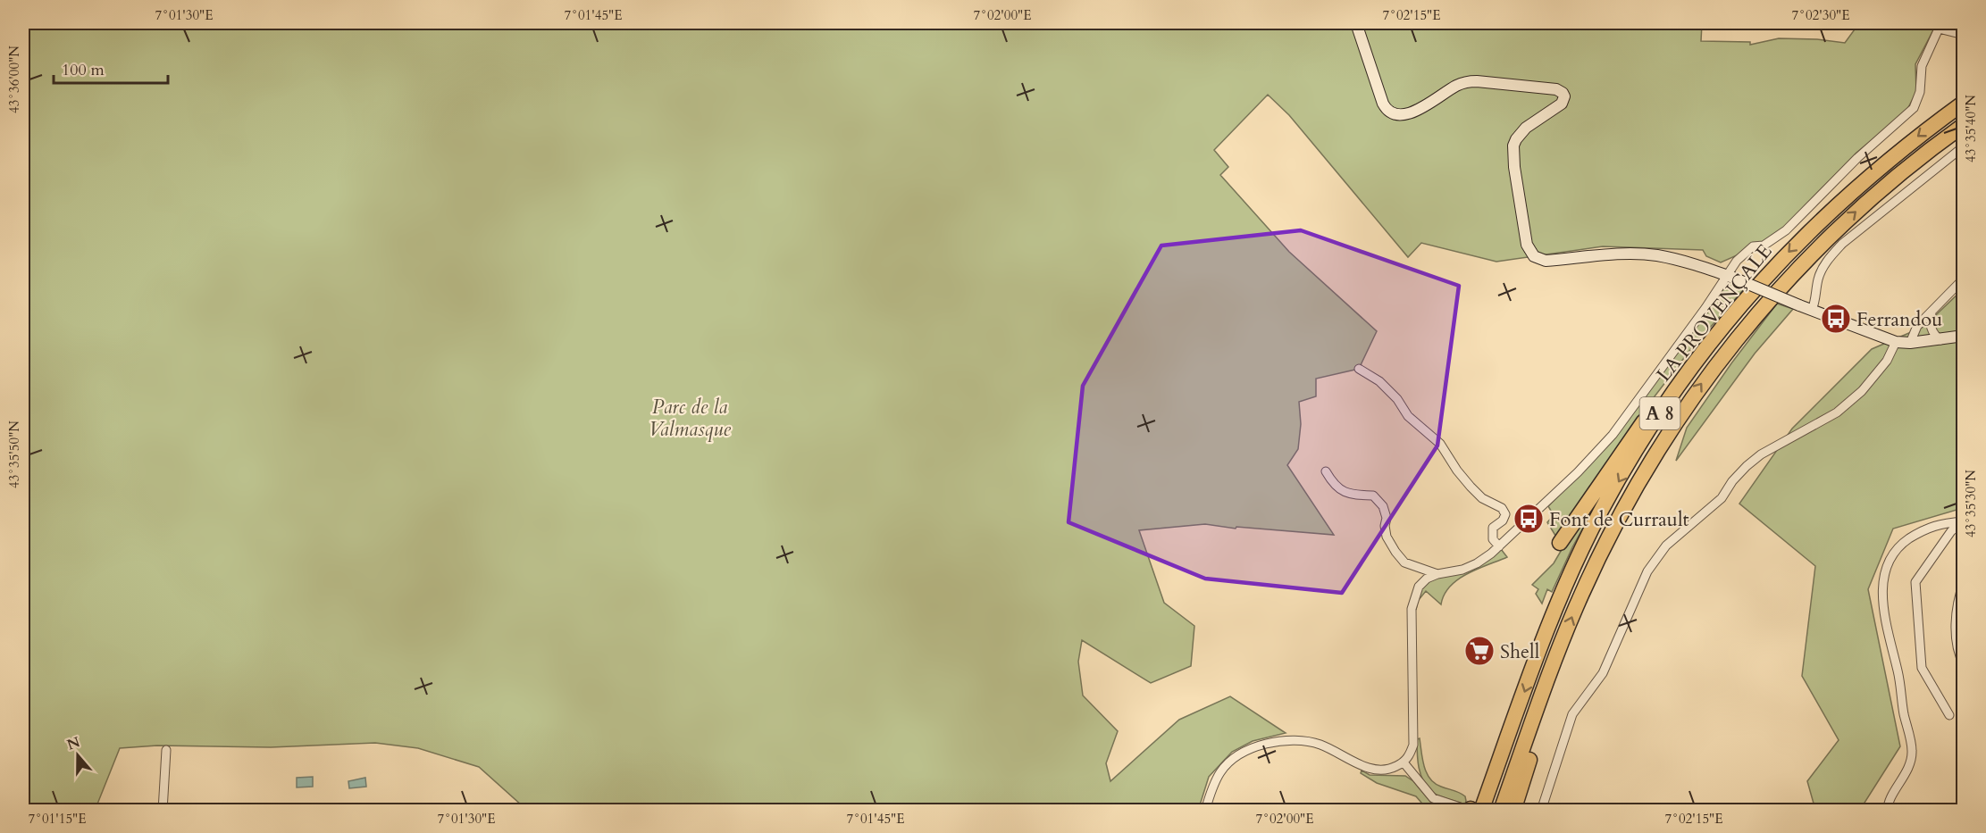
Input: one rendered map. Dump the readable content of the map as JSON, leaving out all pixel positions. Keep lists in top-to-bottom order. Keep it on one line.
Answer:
{"streets":{"highway":["LA PROVENÇALE","A 8"]},"parks":["Parc de la Valmasque"],"places":{"bus stop":["Ferrandou","Font de Currault"],"supermarket":["Shell"]},"scale_bar":"100 m","north":"top","coordinates":["7°01'30\"E","7°01'45\"E","7°02'00\"E","7°02'15\"E","7°02'30\"E","43°36'00\"N","43°35'40\"N","43°35'50\"N","43°35'30\"N","7°01'15\"E"]}
